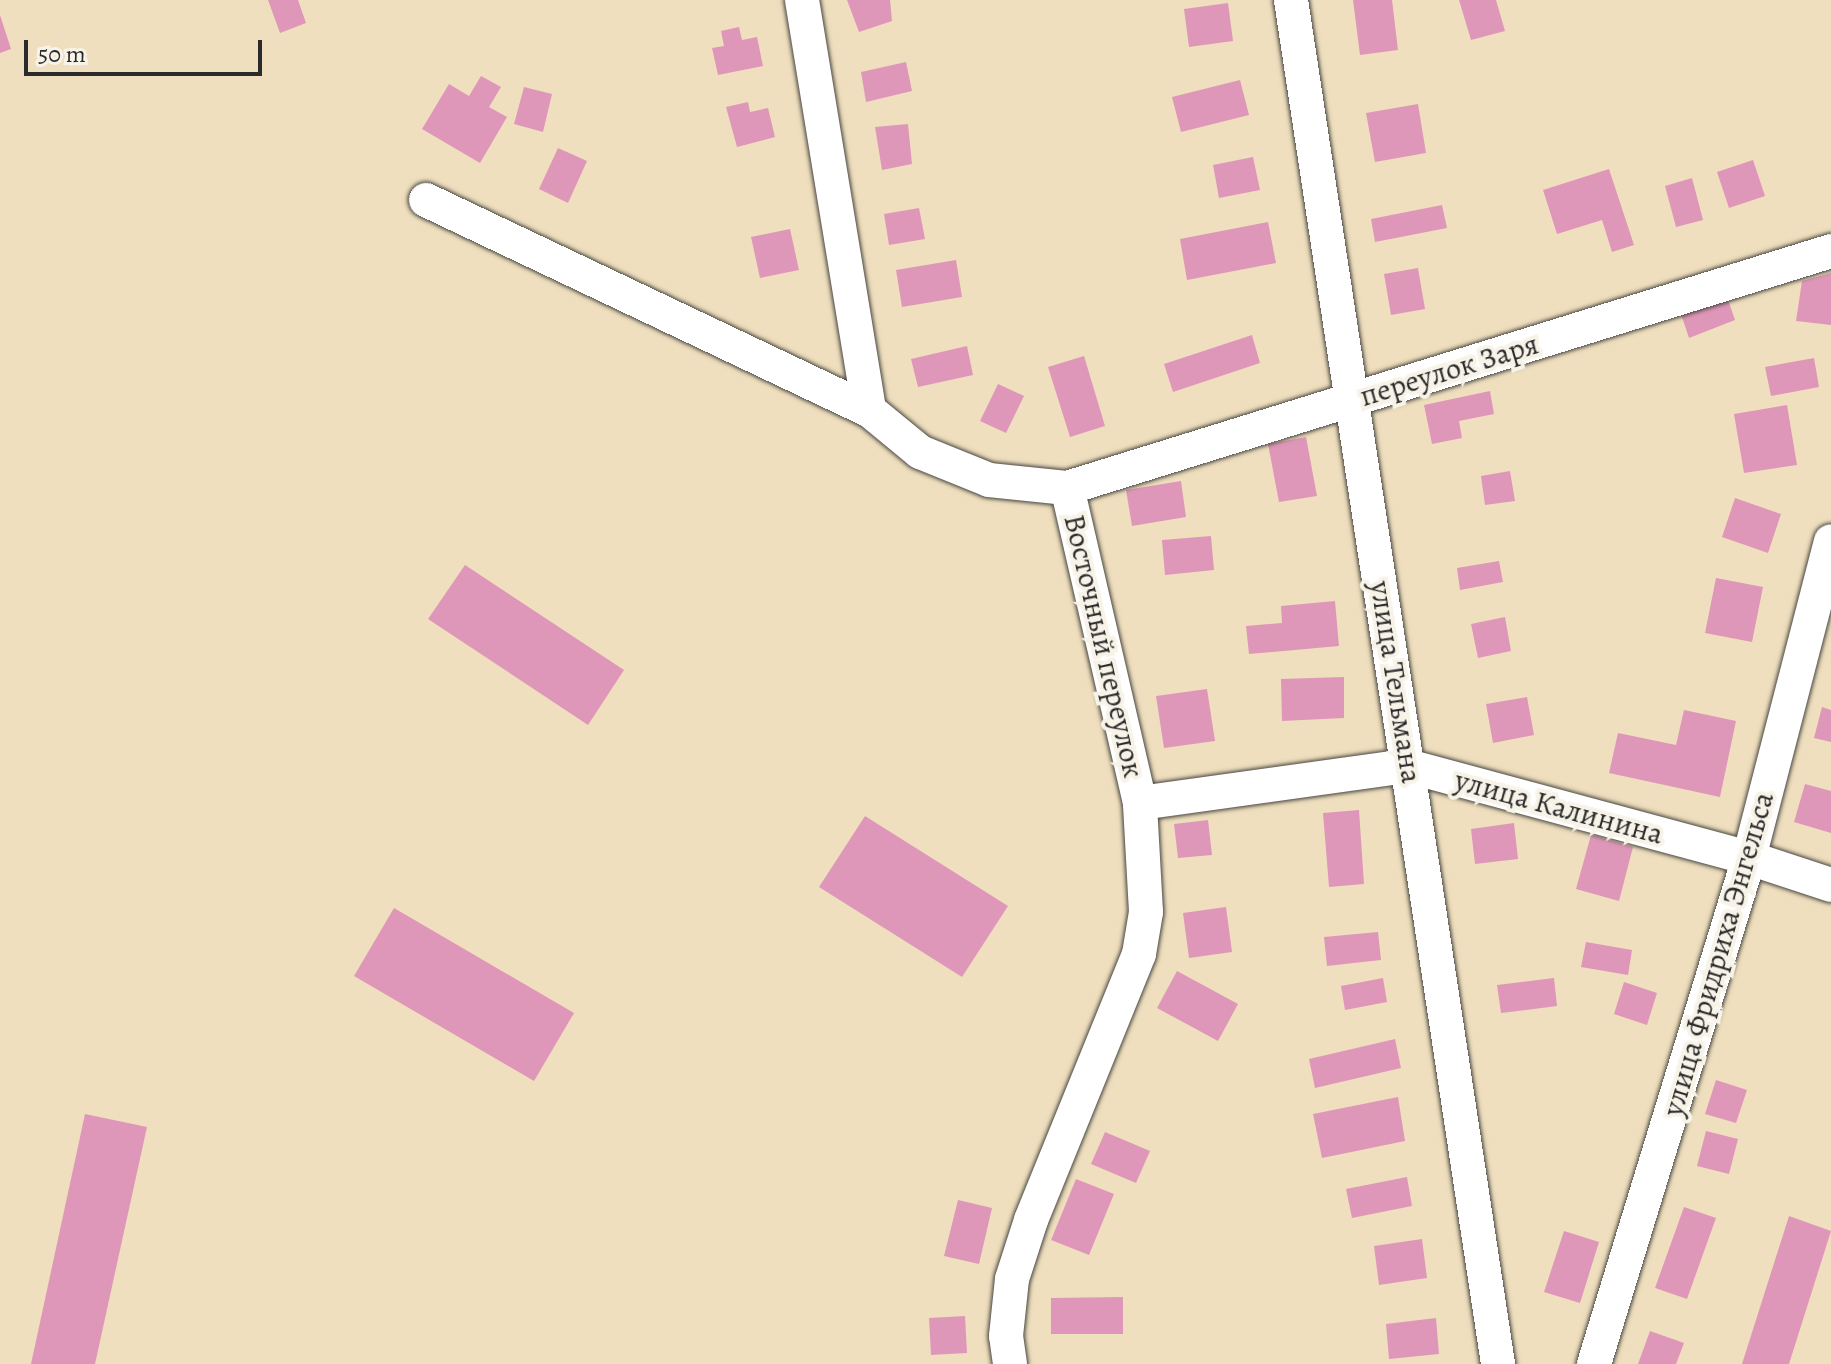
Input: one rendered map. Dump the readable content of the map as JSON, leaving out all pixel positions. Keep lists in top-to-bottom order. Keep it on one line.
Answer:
{"streets":{"street":["переулок Заря","Восточный переулок","улица Тельмана","улица Калинина","улица Фридриха Энгельса"]},"crossings":[["переулок Заря","Восточный переулок"],["переулок Заря","улица Тельмана"],["Восточный переулок","улица Калинина"],["улица Тельмана","улица Калинина"],["улица Калинина","улица Фридриха Энгельса"]],"scale_bar":"50 m"}
